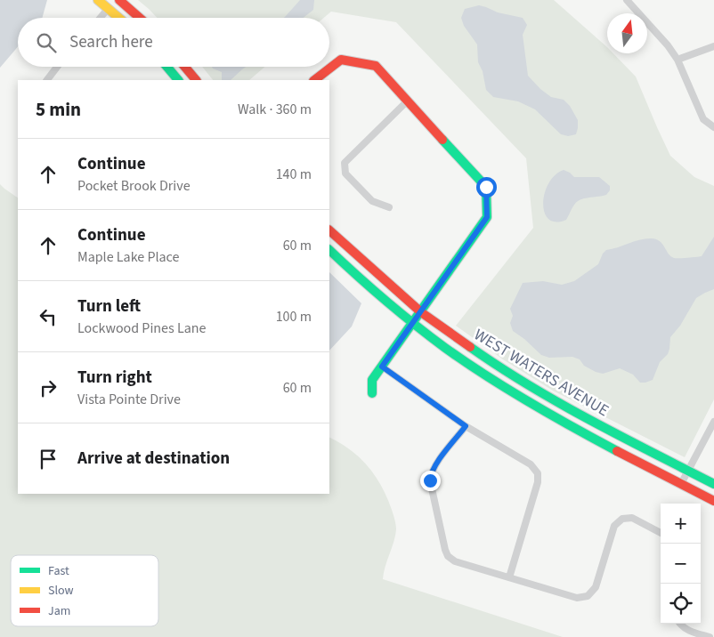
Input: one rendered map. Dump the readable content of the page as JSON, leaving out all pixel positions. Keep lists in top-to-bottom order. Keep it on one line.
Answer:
{"streets":{"street":["WEST WATERS AVENUE"]},"legend":["Fast","Slow","Jam"],"north":"top","page":{"search":"Search here","heading":["5 min","Walk · 360 m"],"list":[["Continue","Pocket Brook Drive","140 m"],["Continue","Maple Lake Place","60 m"],["Turn left","Lockwood Pines Lane","100 m"],["Turn right","Vista Pointe Drive","60 m"],"Arrive at destination"],"map_buttons":["+","−"]}}
